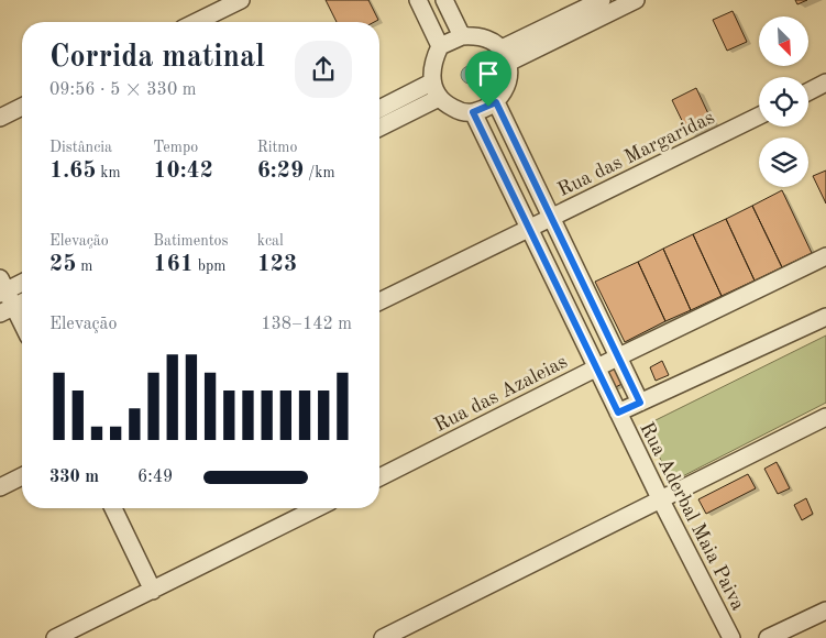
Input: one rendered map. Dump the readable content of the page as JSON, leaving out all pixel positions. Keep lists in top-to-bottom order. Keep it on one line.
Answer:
{"streets":{"street":["Rua das Margaridas","Rua das Azaleias","Rua Aderbal Maia Paiva"]},"crossings":[["Rua das Margaridas","Rua Aderbal Maia Paiva"],["Rua das Azaleias","Rua Aderbal Maia Paiva"]],"north":"bottom right","page":{"heading":["Corrida matinal","09:56 · 5 × 330 m"],"stats":[["Distância","1.65 km"],["Tempo","10:42"],["Ritmo","6:29 /km"],["Elevação","25 m"],["Batimentos","161 bpm"],["kcal","123"]],"chart":["Elevação","138–142 m"],"list":[{"name":"330 m","note":"6:49"}]}}
